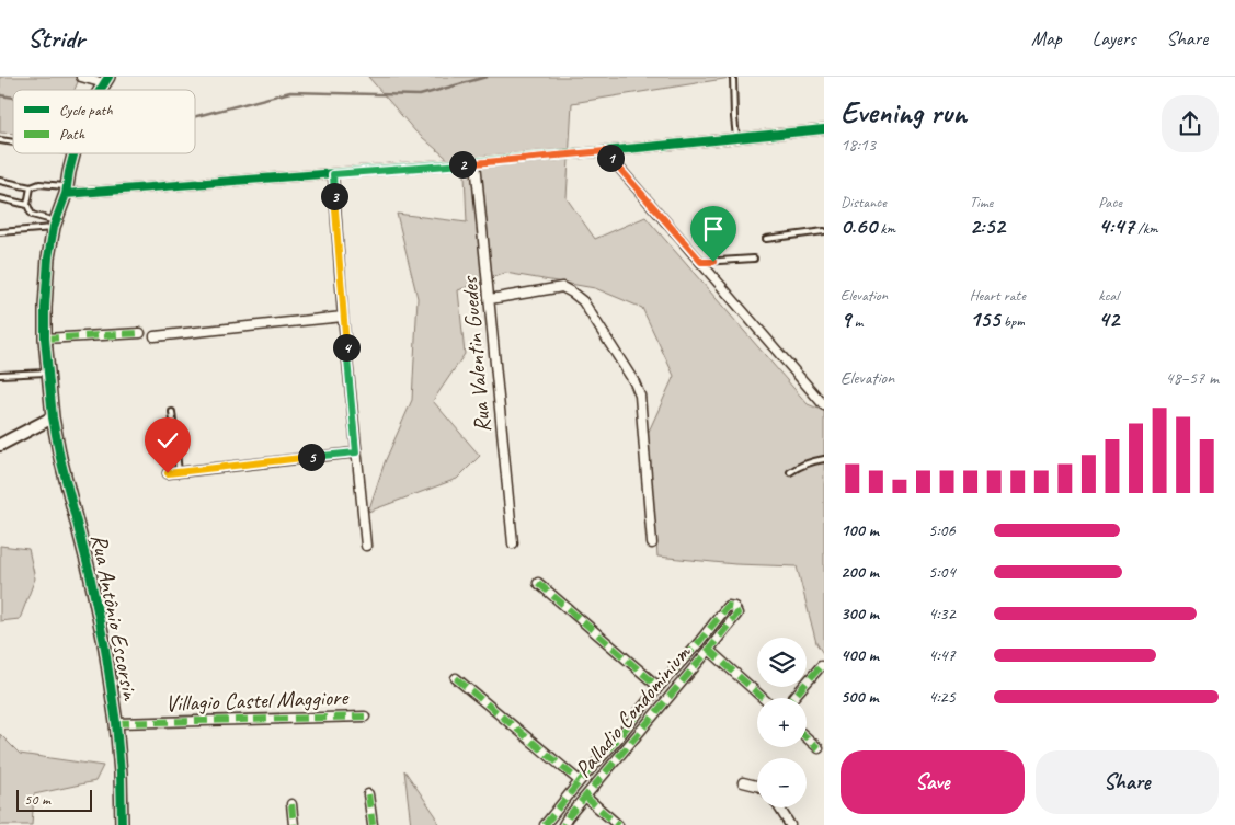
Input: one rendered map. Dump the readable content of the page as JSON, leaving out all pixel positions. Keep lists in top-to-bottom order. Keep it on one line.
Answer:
{"streets":{"main road":["Rua Antônio Escorsin"],"street":["Rua Valentin Guedes","Villagio Castel Maggiore","Palladio Condominium"]},"crossings":[["Rua Antônio Escorsin","Villagio Castel Maggiore"]],"legend":["Cycle path","Path"],"scale_bar":"50 m","page":{"header":"Stridr","nav":["Map","Layers","Share"],"heading":["Evening run","18:13"],"pins":["1","2","3","4","5"],"stats":[["Distance","0.60 km"],["Time","2:52"],["Pace","4:47 /km"],["Elevation","9 m"],["Heart rate","155 bpm"],["kcal","42"]],"chart":["Elevation","48–57 m"],"list":[{"name":"100 m","note":"5:06"},{"name":"200 m","note":"5:04"},{"name":"300 m","note":"4:32"},{"name":"400 m","note":"4:47"},{"name":"500 m","note":"4:25"}],"map_buttons":["+","−"],"buttons":["Save","Share"],"scale":"50 m"}}
